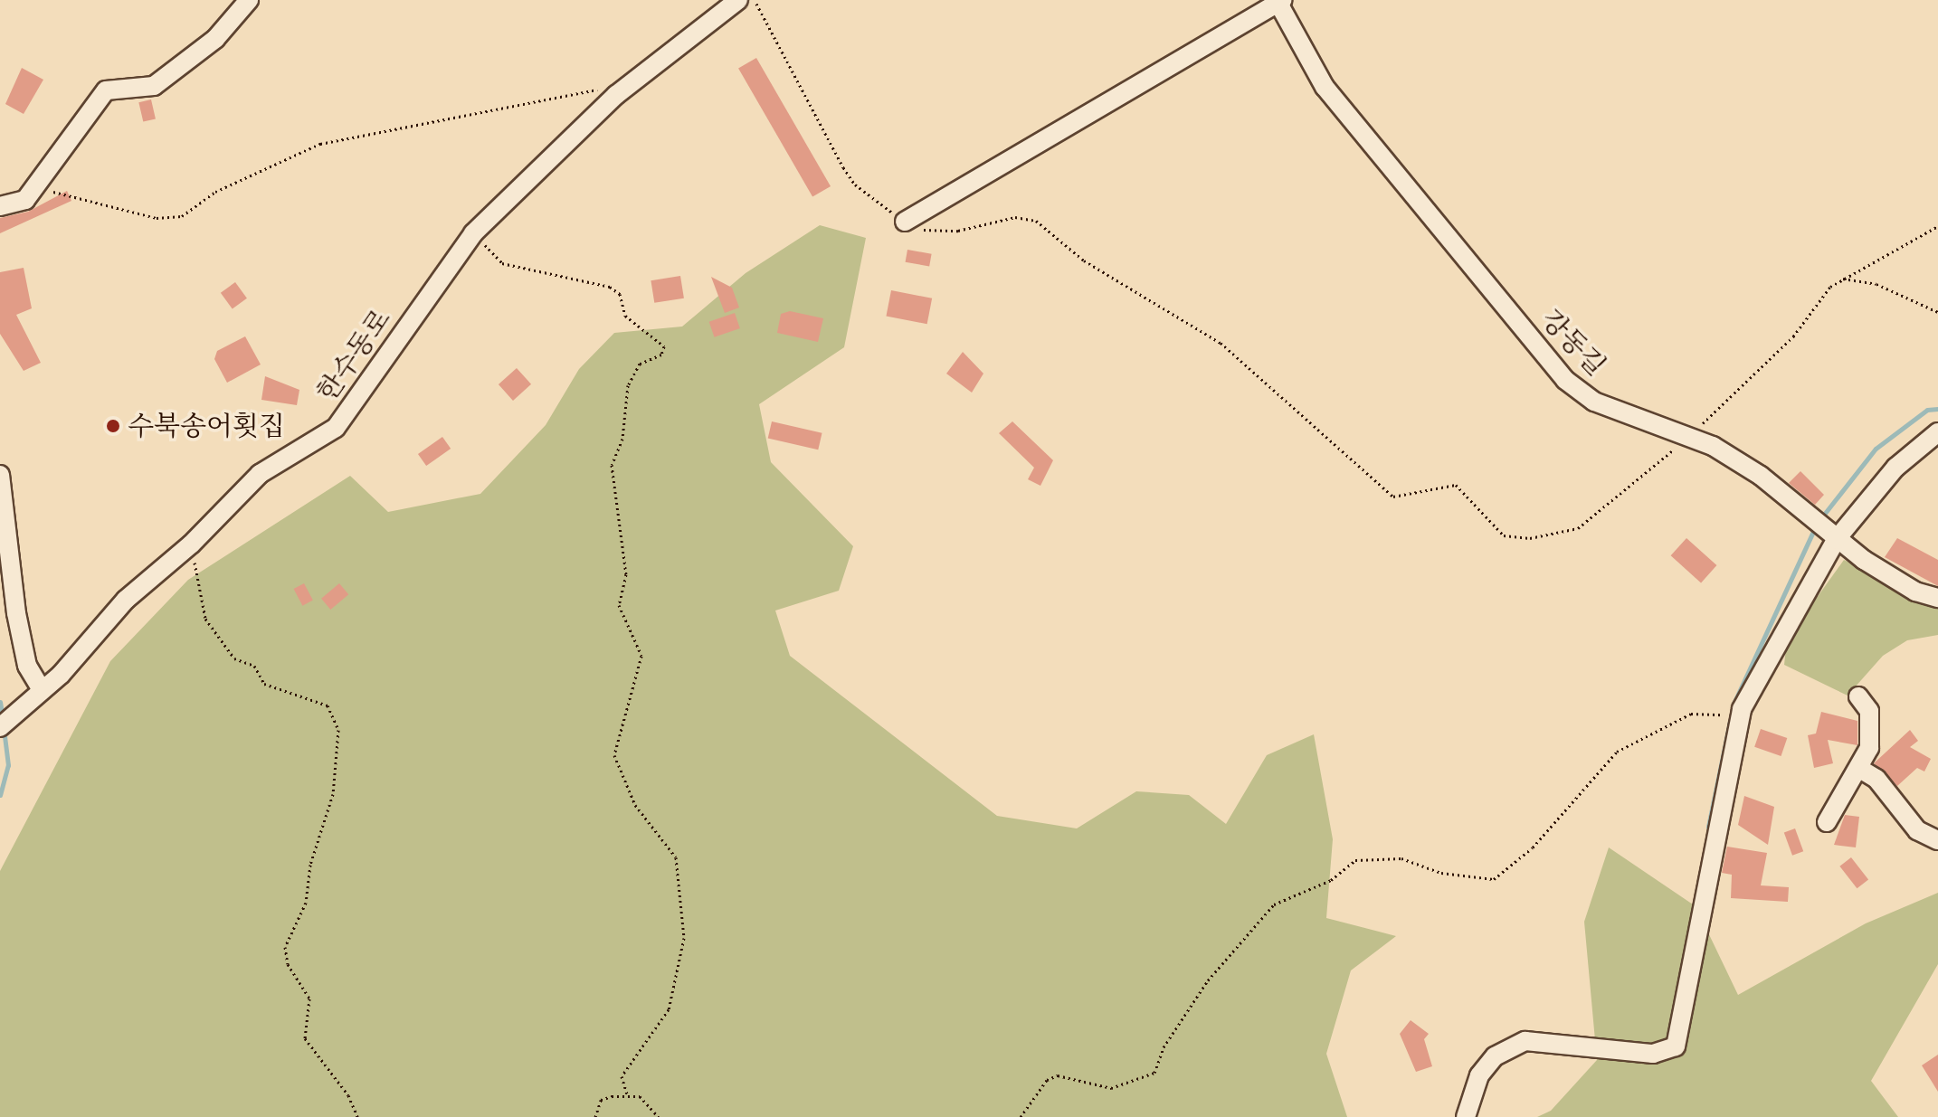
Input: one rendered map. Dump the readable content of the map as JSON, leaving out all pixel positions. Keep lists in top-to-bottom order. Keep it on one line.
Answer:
{"streets":{"street":["강동길","한수동로"]},"places":["수북송어횟집"]}
